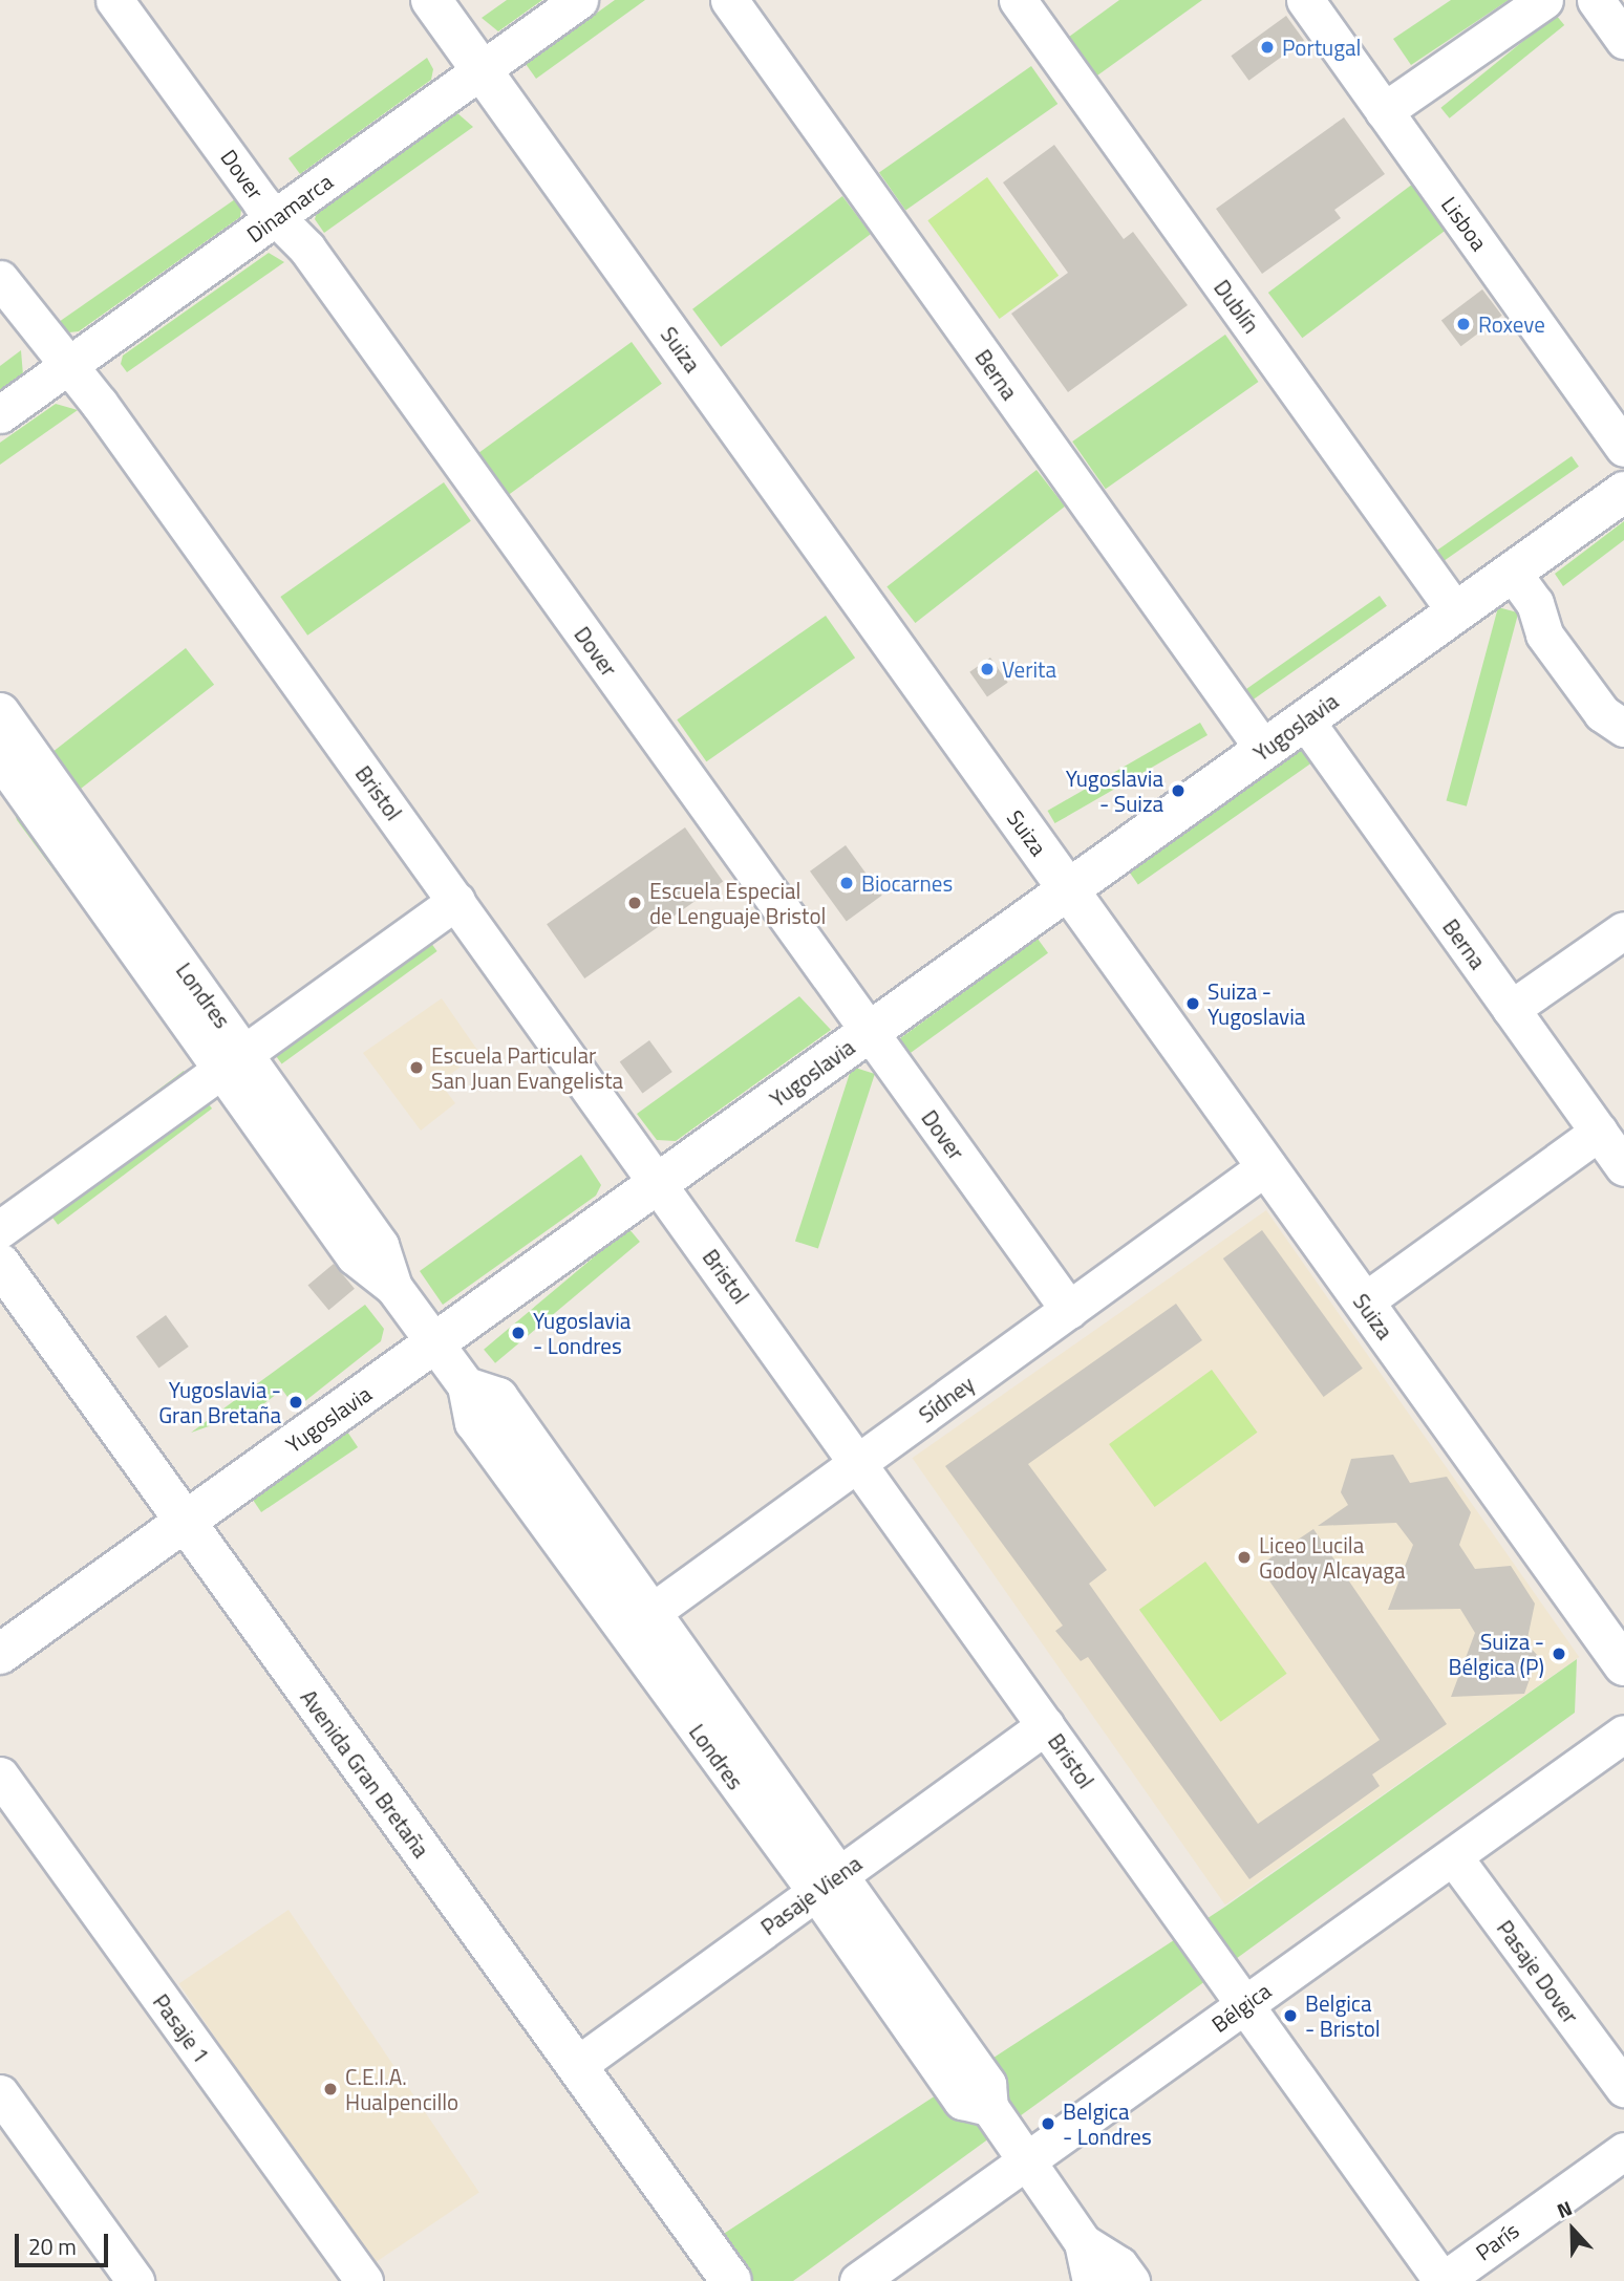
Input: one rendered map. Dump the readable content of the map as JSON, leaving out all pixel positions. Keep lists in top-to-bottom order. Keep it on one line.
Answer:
{"streets":{"street":["Dover","Dinamarca","Lisboa","Dublín","Suiza","Berna","Yugoslavia","Bristol","Londres","Sídney","Avenida Gran Bretaña","Pasaje Viena","Pasaje Dover","Bélgica","Pasaje 1","París"]},"crossings":[["Dover","Dinamarca"],["Dover","Yugoslavia"],["Dover","Sídney"],["Dinamarca","Suiza"],["Dinamarca","Bristol"],["Dublín","Yugoslavia"],["Suiza","Yugoslavia"],["Suiza","Sídney"],["Berna","Yugoslavia"],["Yugoslavia","Bristol"],["Yugoslavia","Londres"],["Yugoslavia","Avenida Gran Bretaña"],["Bristol","Sídney"],["Bristol","Pasaje Viena"],["Bristol","Bélgica"],["Bristol","París"],["Londres","Sídney"],["Londres","Pasaje Viena"],["Londres","Bélgica"],["Avenida Gran Bretaña","Pasaje Viena"],["Pasaje Dover","Bélgica"]],"places":["Portugal","Roxeve","Verita","Yugoslavia - Suiza","Biocarnes","Escuela Especial de Lenguaje Bristol","Suiza - Yugoslavia","Escuela Particular San Juan Evangelista","Yugoslavia - Londres","Yugoslavia - Gran Bretaña","Liceo Lucila Godoy Alcayaga","Suiza - Bélgica (P)","Belgica - Bristol","C.E.I.A. Hualpencillo","Belgica - Londres"],"scale_bar":"20 m","north":"top"}
